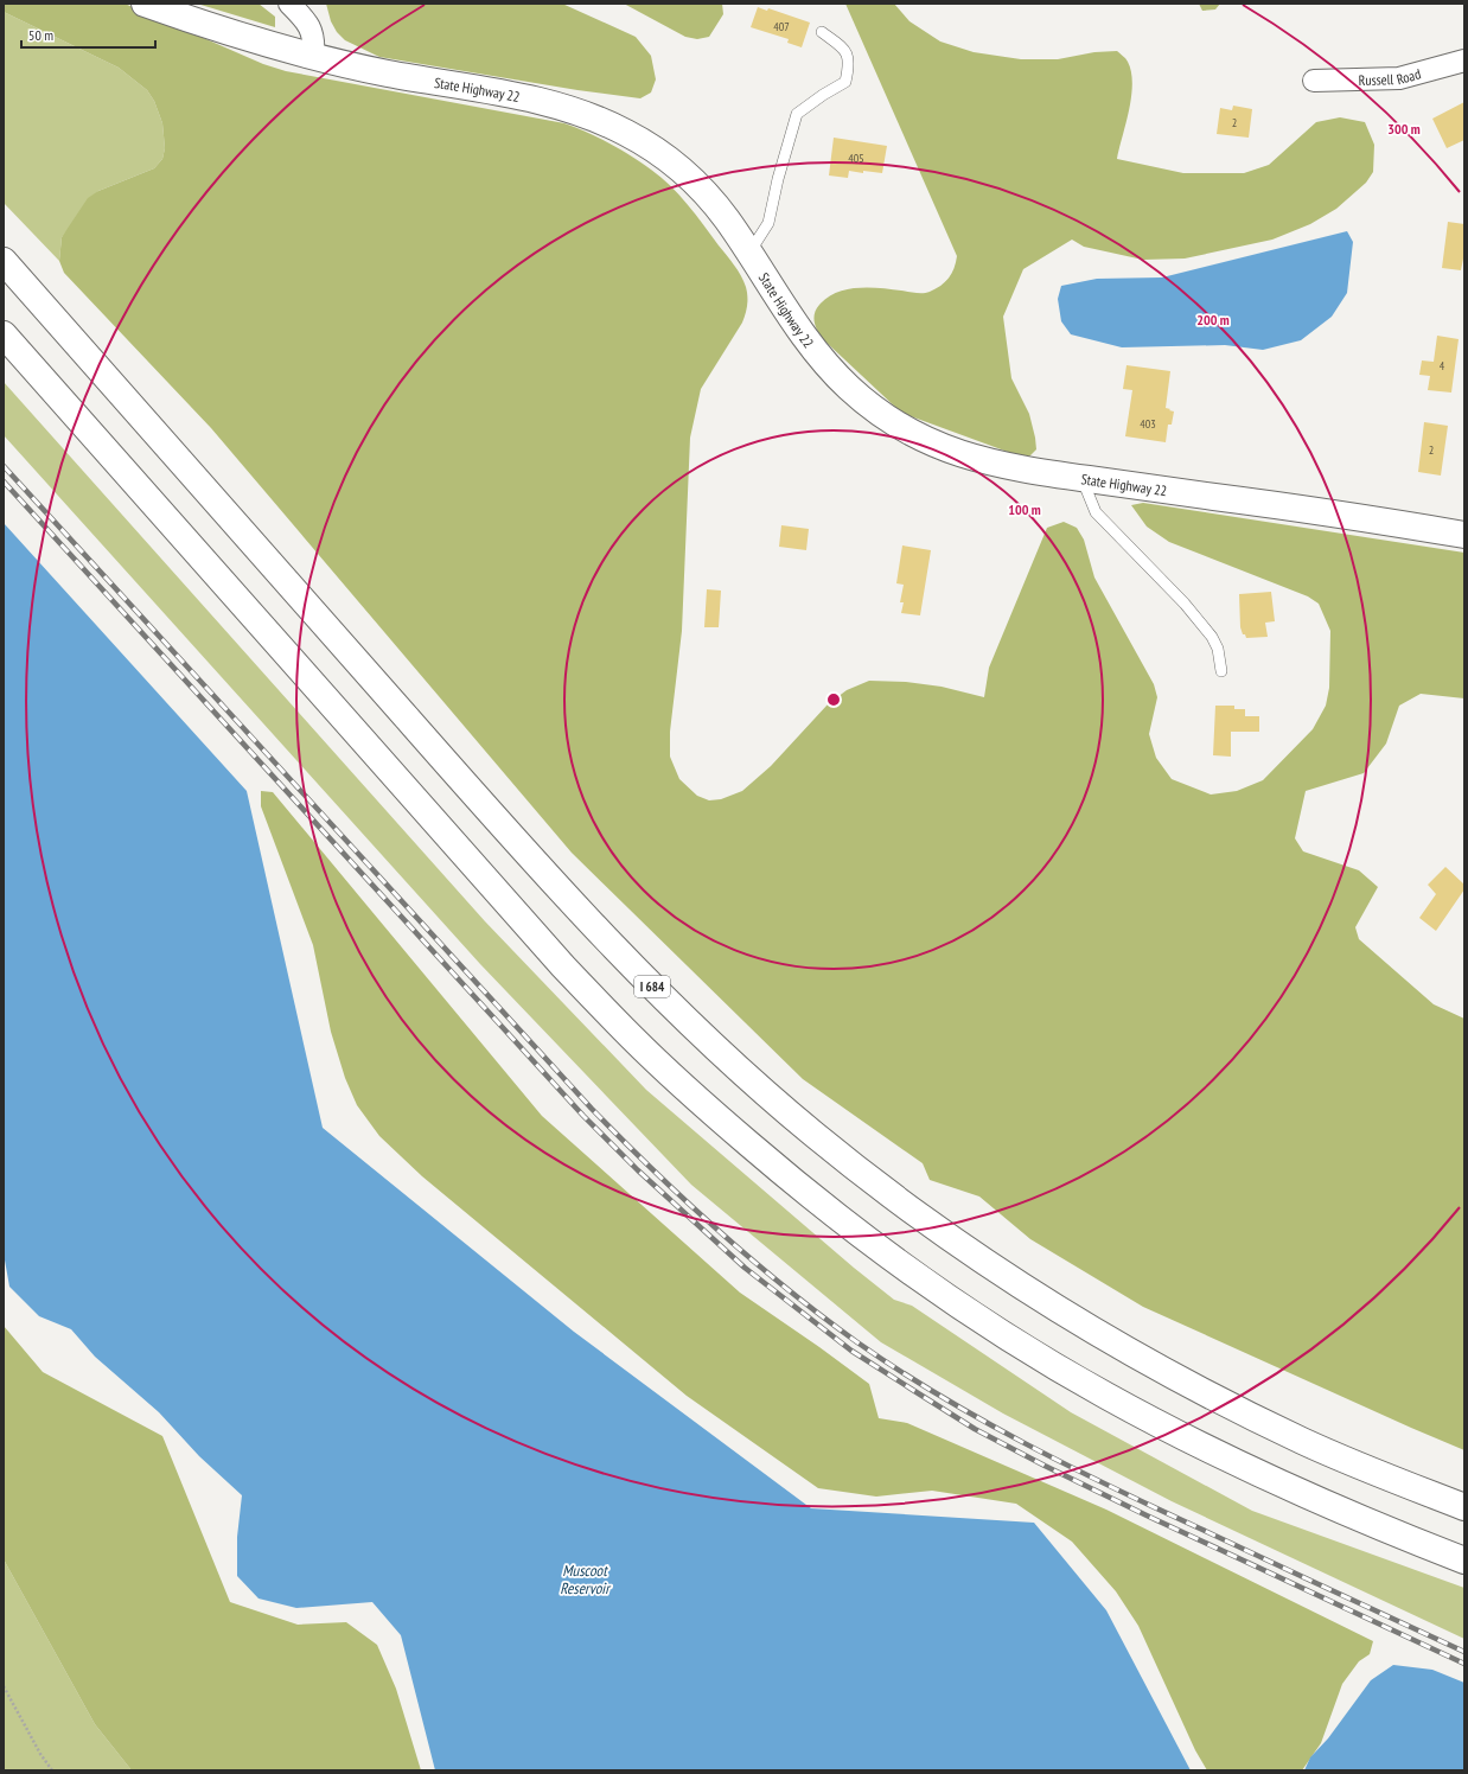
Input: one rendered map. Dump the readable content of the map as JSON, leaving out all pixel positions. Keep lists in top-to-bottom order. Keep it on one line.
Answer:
{"streets":{"main road":["State Highway 22","I 684"],"street":["Russell Road"]},"water":["Muscoot Reservoir"],"house_numbers":["407","2","405","4","403","2"],"scale_bar":"50 m","rings":["300 m","200 m","100 m"]}
